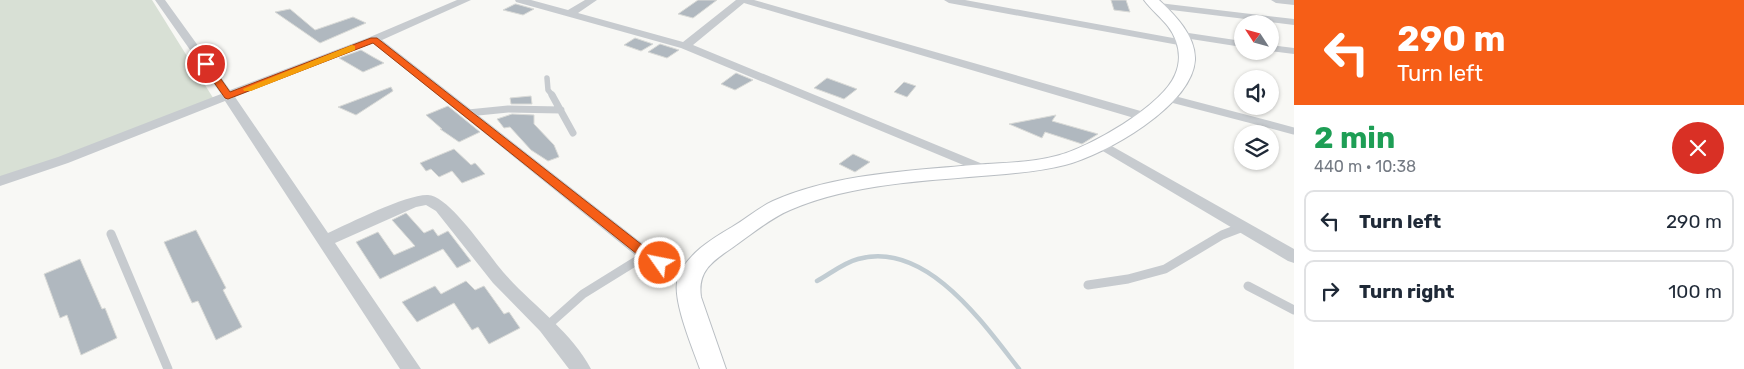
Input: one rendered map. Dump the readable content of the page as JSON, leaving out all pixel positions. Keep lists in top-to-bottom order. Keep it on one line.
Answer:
{"north":"top left","page":{"turn":["290 m","Turn left"],"heading":["2 min","440 m · 10:38"],"list":[{"name":"Turn left","value":"290 m"},{"name":"Turn right","value":"100 m"}]}}
